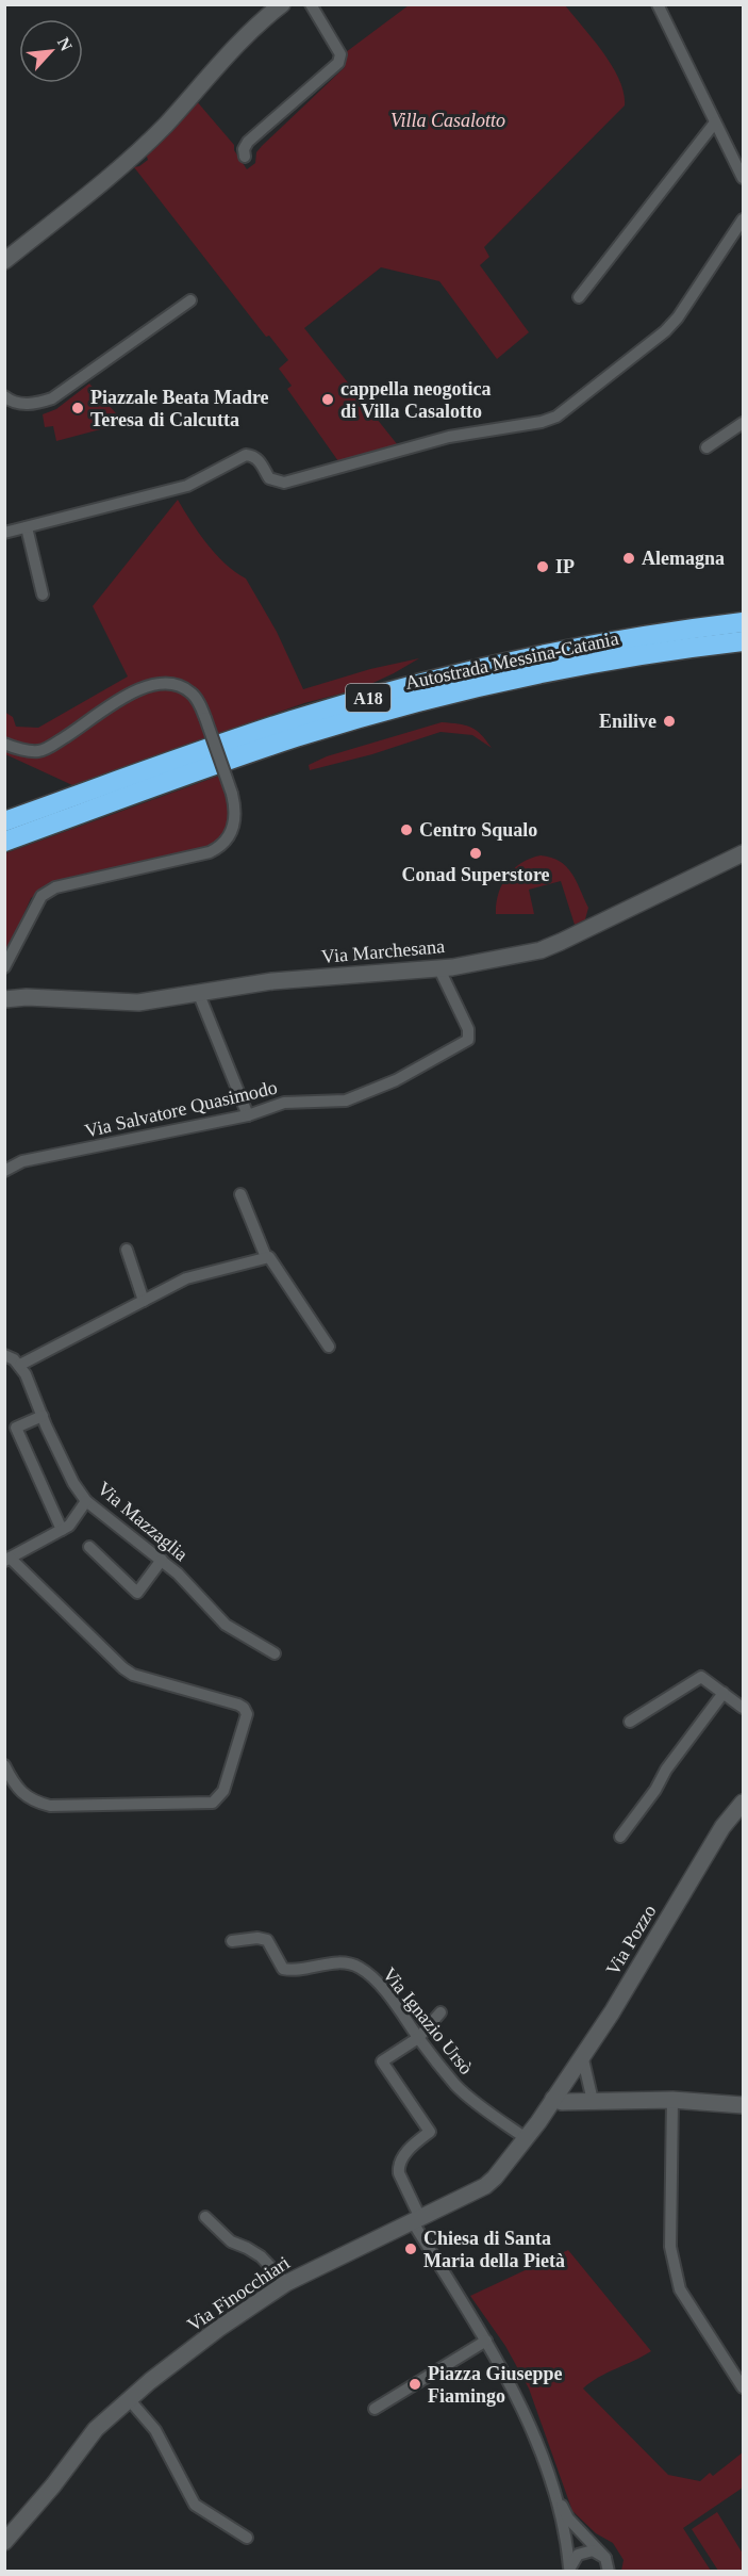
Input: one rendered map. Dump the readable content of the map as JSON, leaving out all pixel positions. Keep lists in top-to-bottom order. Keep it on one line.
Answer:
{"streets":{"highway":["Autostrada Messina-Catania","A18"],"street":["Via Marchesana","Via Salvatore Quasimodo","Via Mazzaglia","Via Pozzo","Via Ignazio Ursò","Via Finocchiari"]},"crossings":[["Via Marchesana","Via Salvatore Quasimodo"],["Via Pozzo","Via Finocchiari"],["Via Ignazio Ursò","Via Finocchiari"]],"parks":["Villa Casalotto"],"places":["cappella neogotica di Villa Casalotto","Piazzale Beata Madre Teresa di Calcutta","Alemagna","IP","Enilive","Centro Squalo","Conad Superstore","Chiesa di Santa Maria della Pietà","Piazza Giuseppe Fiamingo"],"north":"top right"}
